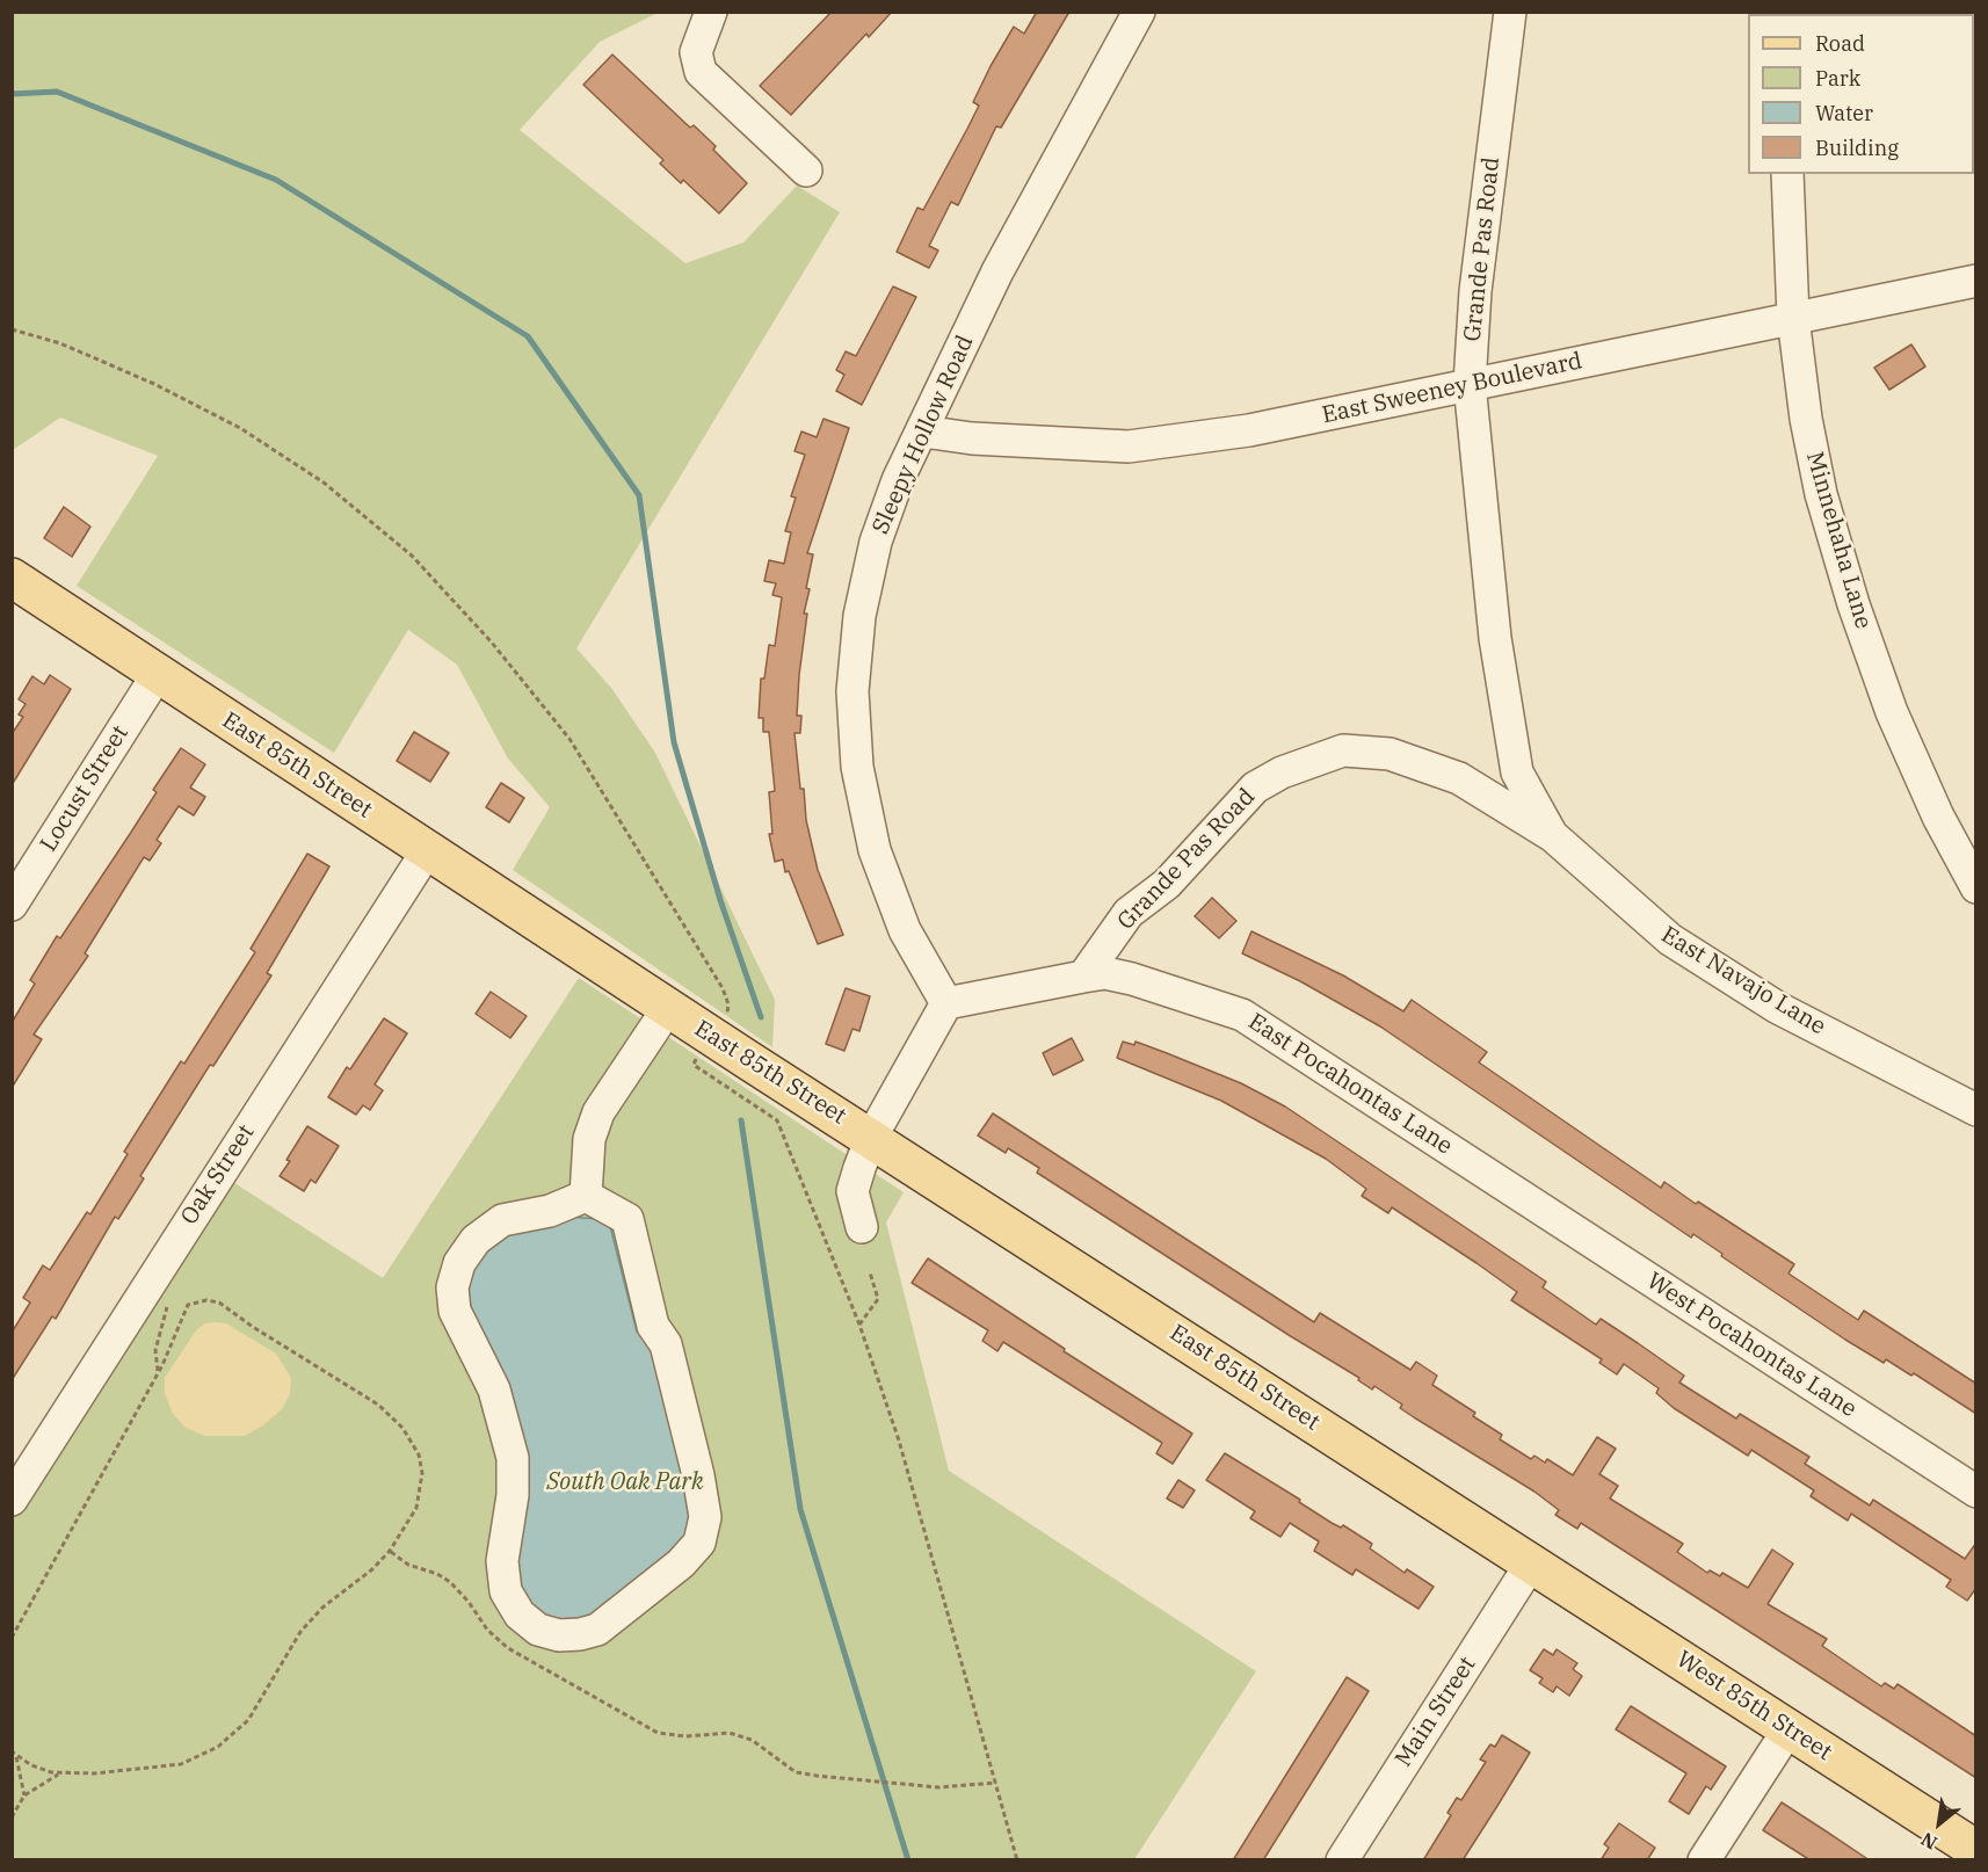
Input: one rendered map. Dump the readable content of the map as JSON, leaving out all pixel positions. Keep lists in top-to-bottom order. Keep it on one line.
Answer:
{"streets":{"main road":["East 85th Street","West 85th Street"],"street":["Grande Pas Road","East Sweeney Boulevard","Sleepy Hollow Road","Minnehaha Lane","Locust Street","East Navajo Lane","East Pocahontas Lane","Oak Street","West Pocahontas Lane","Main Street"]},"crossings":[["Grande Pas Road","East Sweeney Boulevard"],["Grande Pas Road","East Navajo Lane"],["Grande Pas Road","East Pocahontas Lane"],["East Sweeney Boulevard","Sleepy Hollow Road"],["East Sweeney Boulevard","Minnehaha Lane"],["East 85th Street","Locust Street"],["East 85th Street","Oak Street"],["East 85th Street","West 85th Street"],["East 85th Street","Main Street"],["East Pocahontas Lane","West Pocahontas Lane"],["West 85th Street","Main Street"]],"parks":["South Oak Park"],"legend":["Road","Park","Water","Building"],"north":"bottom left"}
